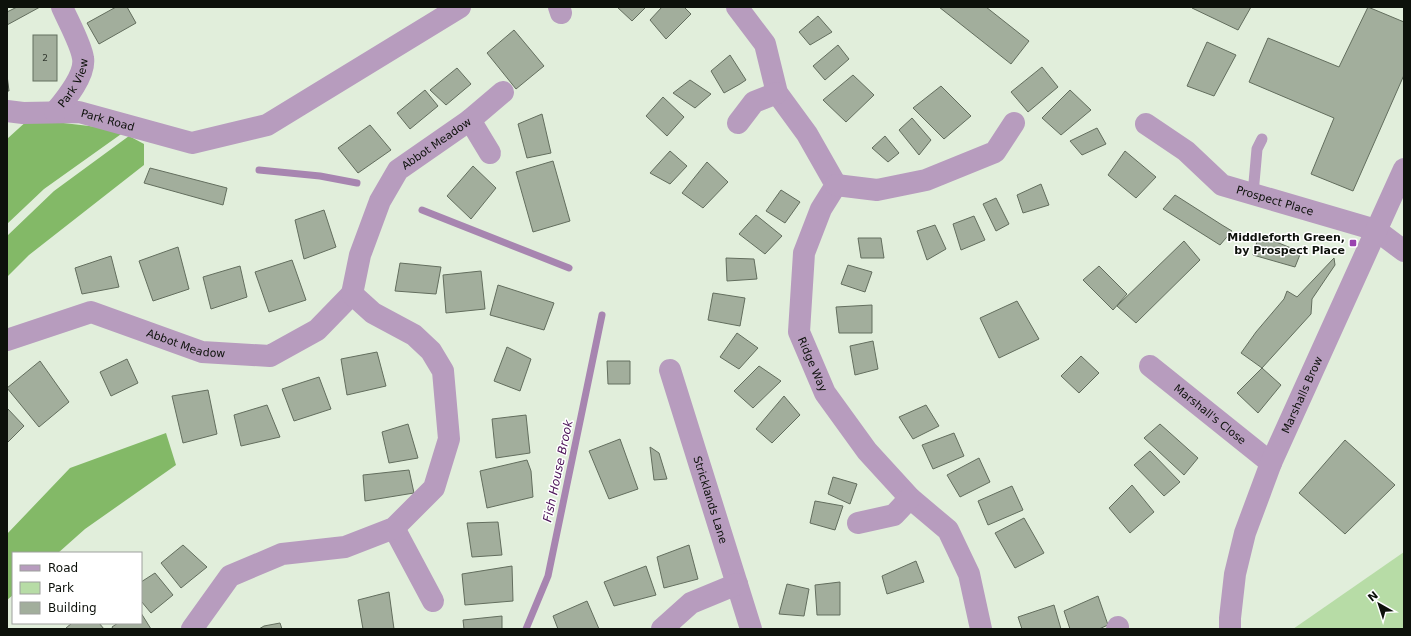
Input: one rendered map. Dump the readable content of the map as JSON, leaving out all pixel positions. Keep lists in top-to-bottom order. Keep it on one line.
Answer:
{"streets":{"street":["Park View","Park Road","Abbot Meadow","Prospect Place","Ridge Way","Marshalls Brow","Marshall's Close","Stricklands Lane"]},"crossings":[["Park View","Park Road"],["Prospect Place","Marshalls Brow"],["Marshalls Brow","Marshall's Close"]],"water":["Fish House Brook"],"places":{"transit":["Middleforth Green, by Prospect Place"]},"house_numbers":["2"],"legend":["Road","Park","Building"],"north":"top left"}
